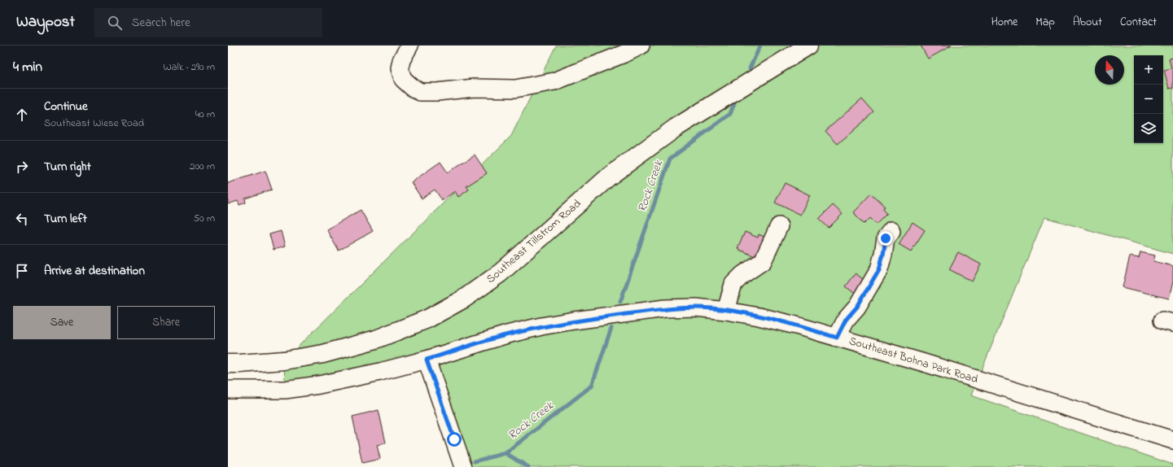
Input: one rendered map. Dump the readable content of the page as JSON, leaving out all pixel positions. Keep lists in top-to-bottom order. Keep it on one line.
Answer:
{"streets":{"main road":["Southeast Tillstrom Road"],"street":["Southeast Bohna Park Road"]},"water":["Rock Creek"],"north":"top","page":{"header":"Waypost","search":"Search here","nav":["Home","Map","About","Contact"],"heading":["4 min","Walk · 290 m"],"map_buttons":["+","−"],"list":[["Continue","Southeast Wiese Road","40 m"],["Turn right","200 m"],["Turn left","50 m"],"Arrive at destination"],"buttons":["Save","Share"]}}
